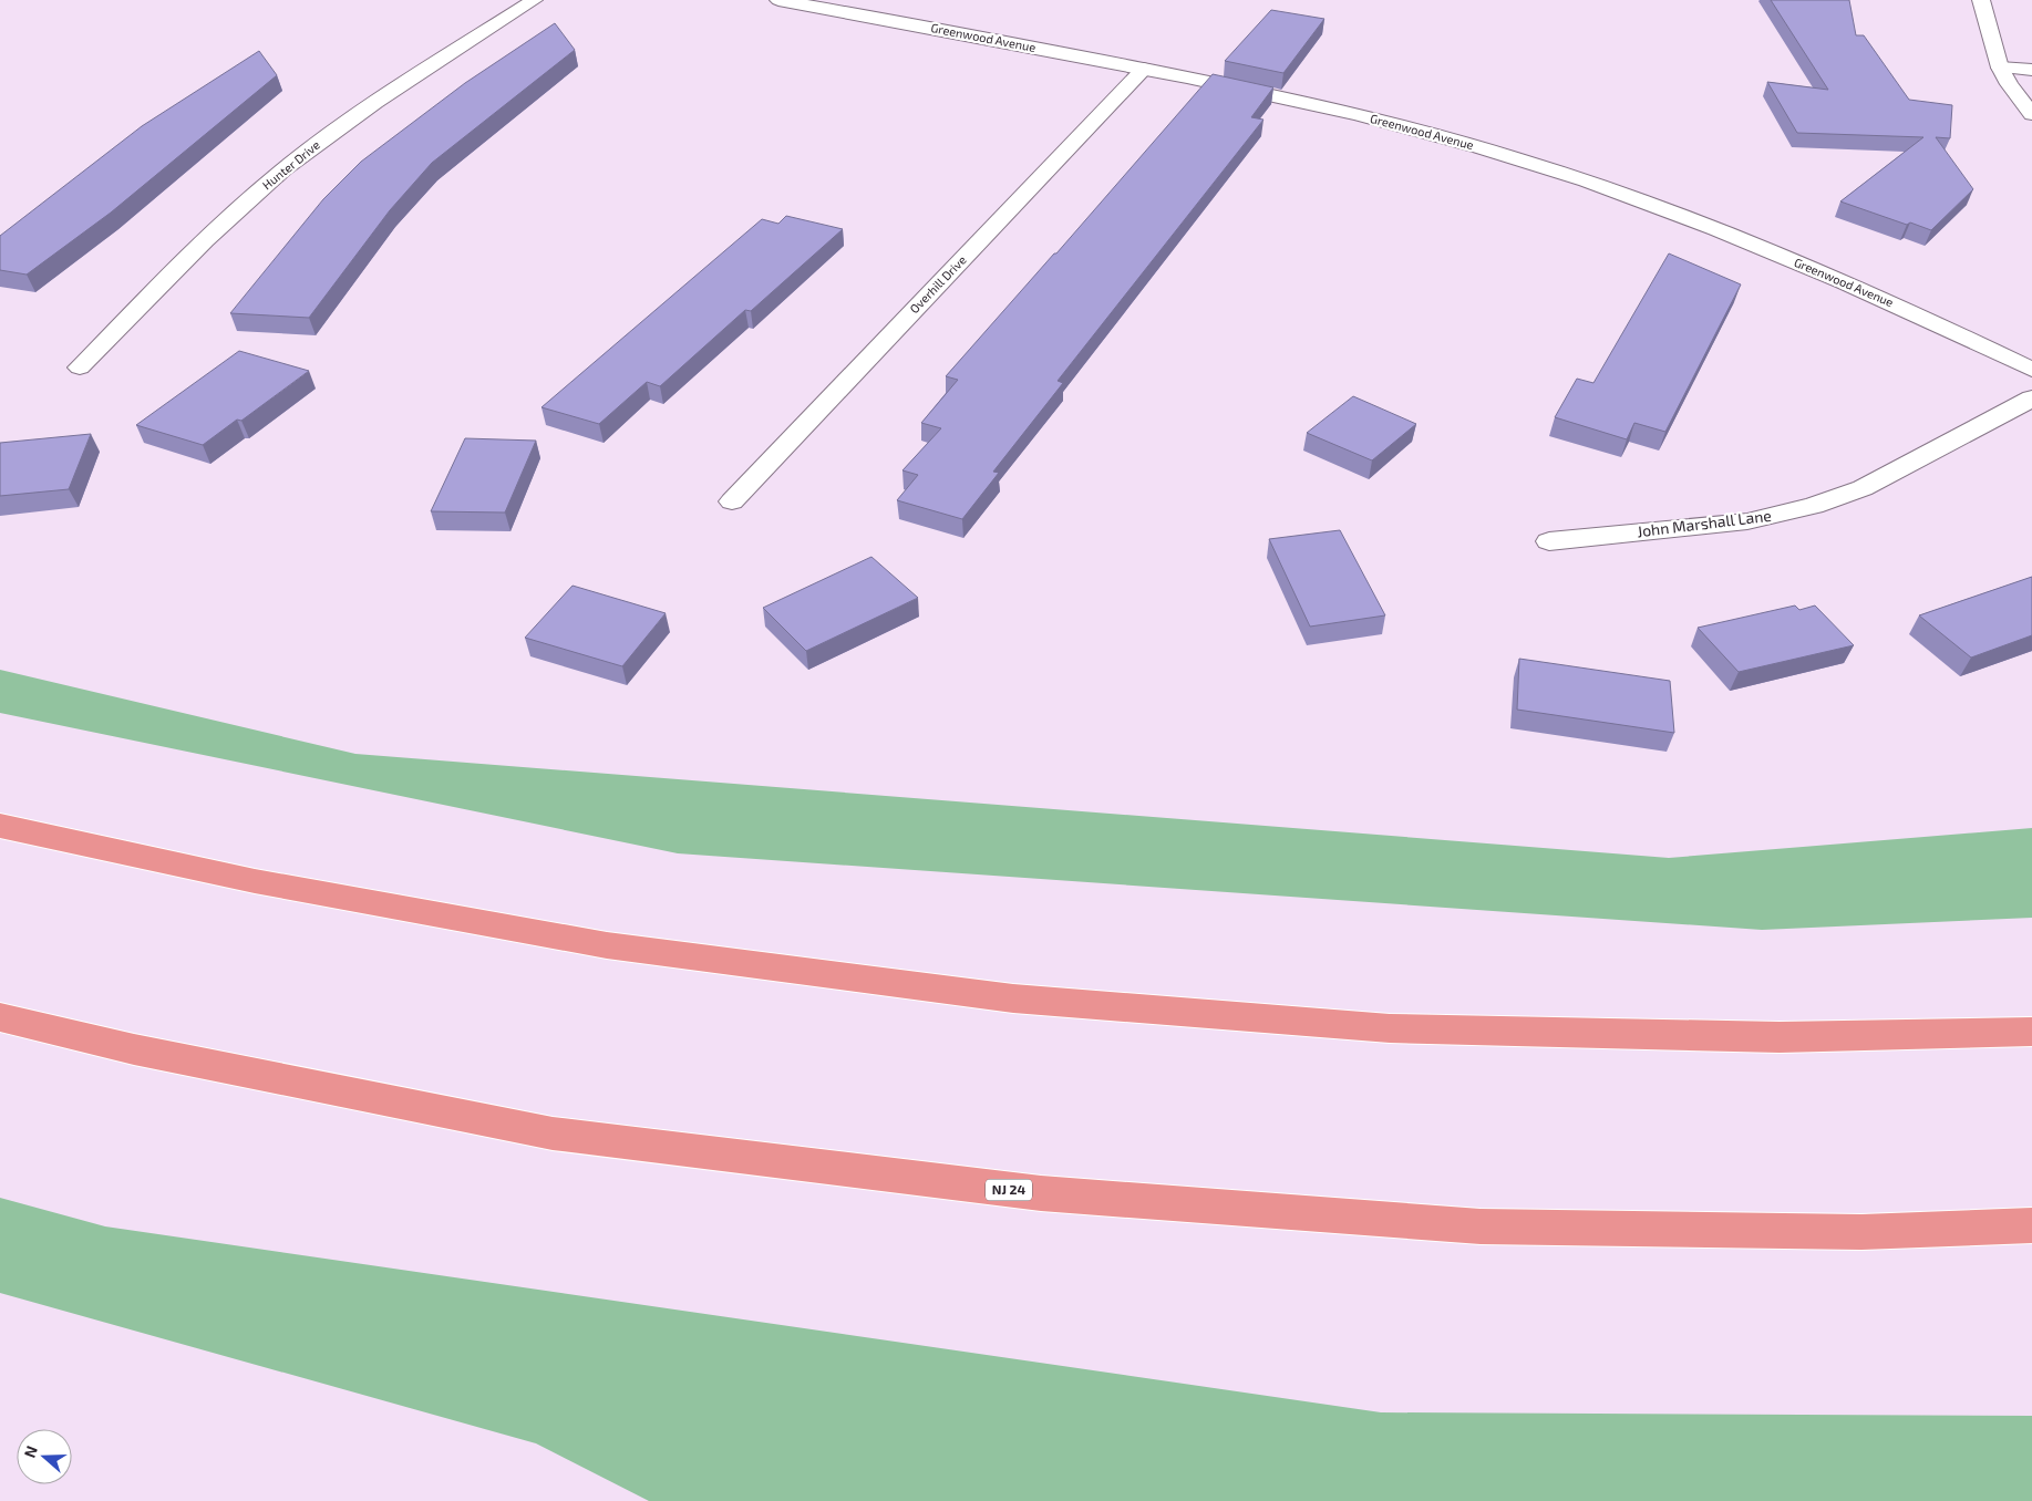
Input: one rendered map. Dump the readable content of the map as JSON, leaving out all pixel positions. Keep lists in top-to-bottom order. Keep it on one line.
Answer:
{"streets":{"highway":["NJ 24"],"street":["Greenwood Avenue","Hunter Drive","Overhill Drive","John Marshall Lane"]},"crossings":[["Greenwood Avenue","Overhill Drive"]],"north":"left"}
